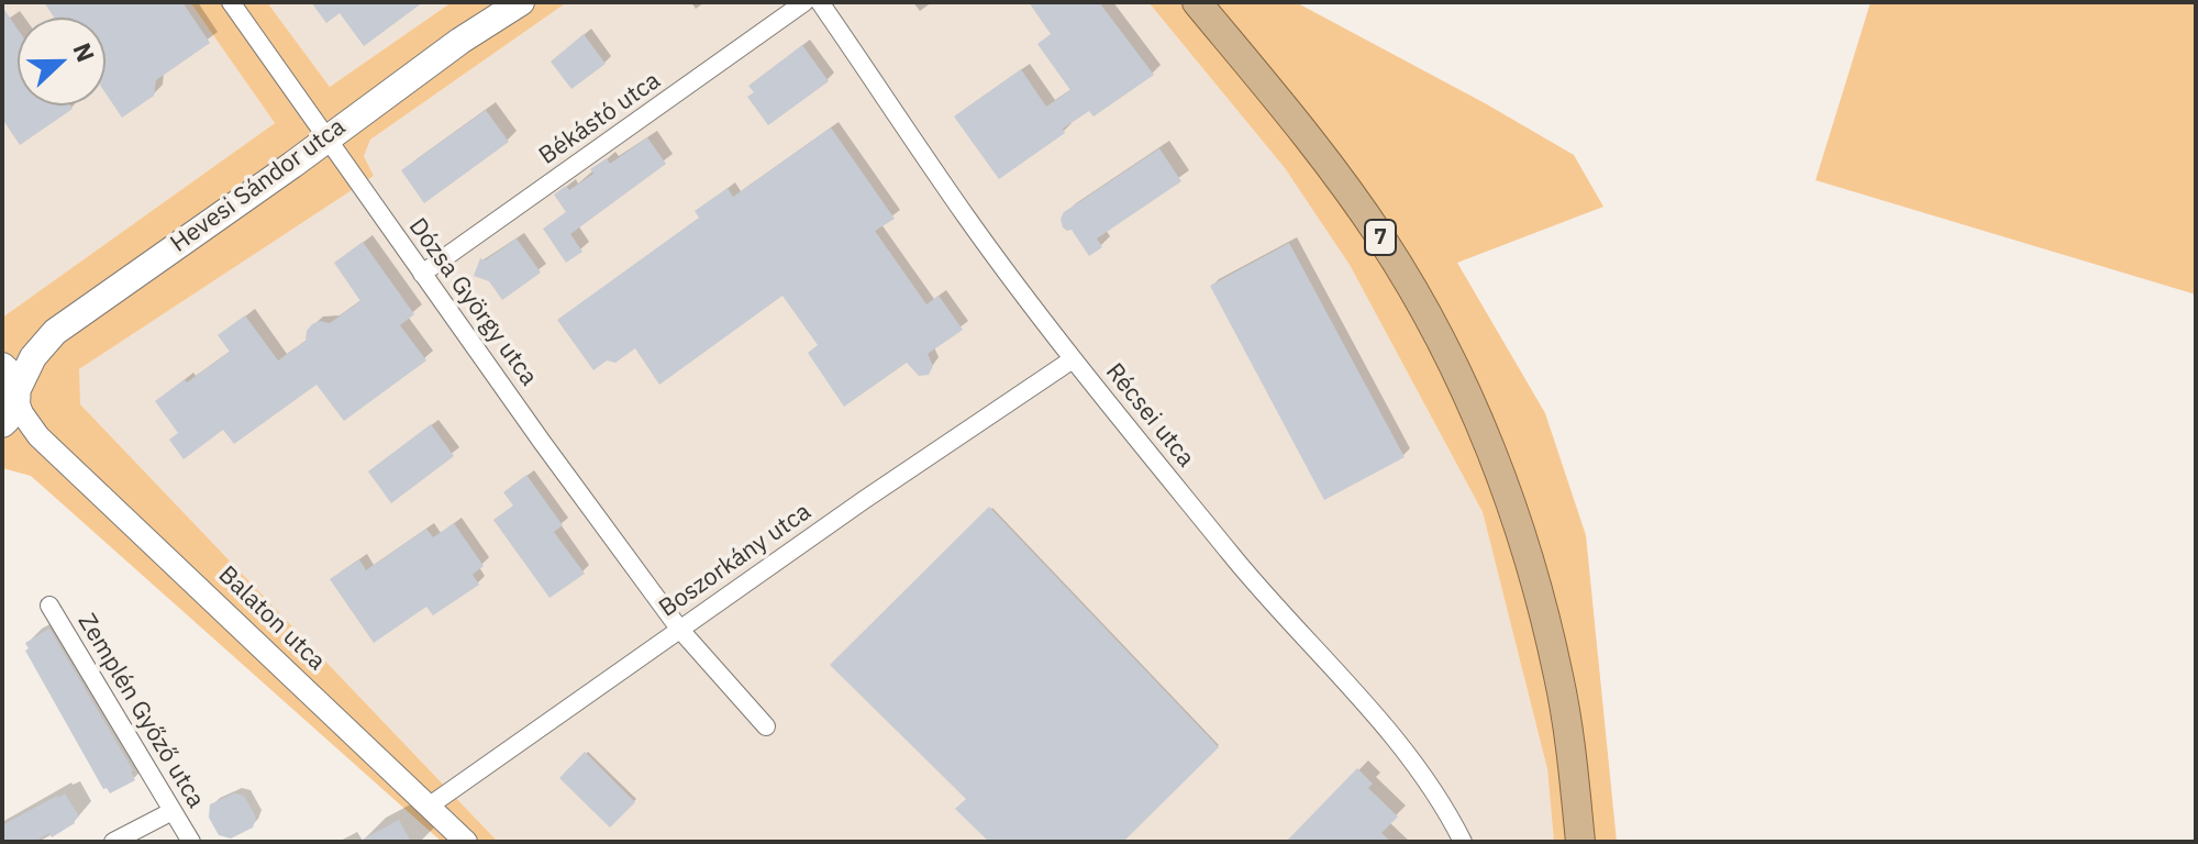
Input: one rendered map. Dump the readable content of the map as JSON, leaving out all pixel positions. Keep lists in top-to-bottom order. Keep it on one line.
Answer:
{"streets":{"main road":["Hevesi Sándor utca","7"],"street":["Békástó utca","Dózsa György utca","Récsei utca","Boszorkány utca","Balaton utca","Zemplén Győző utca"]},"crossings":[["Békástó utca","Dózsa György utca"],["Hevesi Sándor utca","Dózsa György utca"],["Dózsa György utca","Boszorkány utca"],["Récsei utca","Boszorkány utca"],["Boszorkány utca","Balaton utca"]],"north":"right"}
